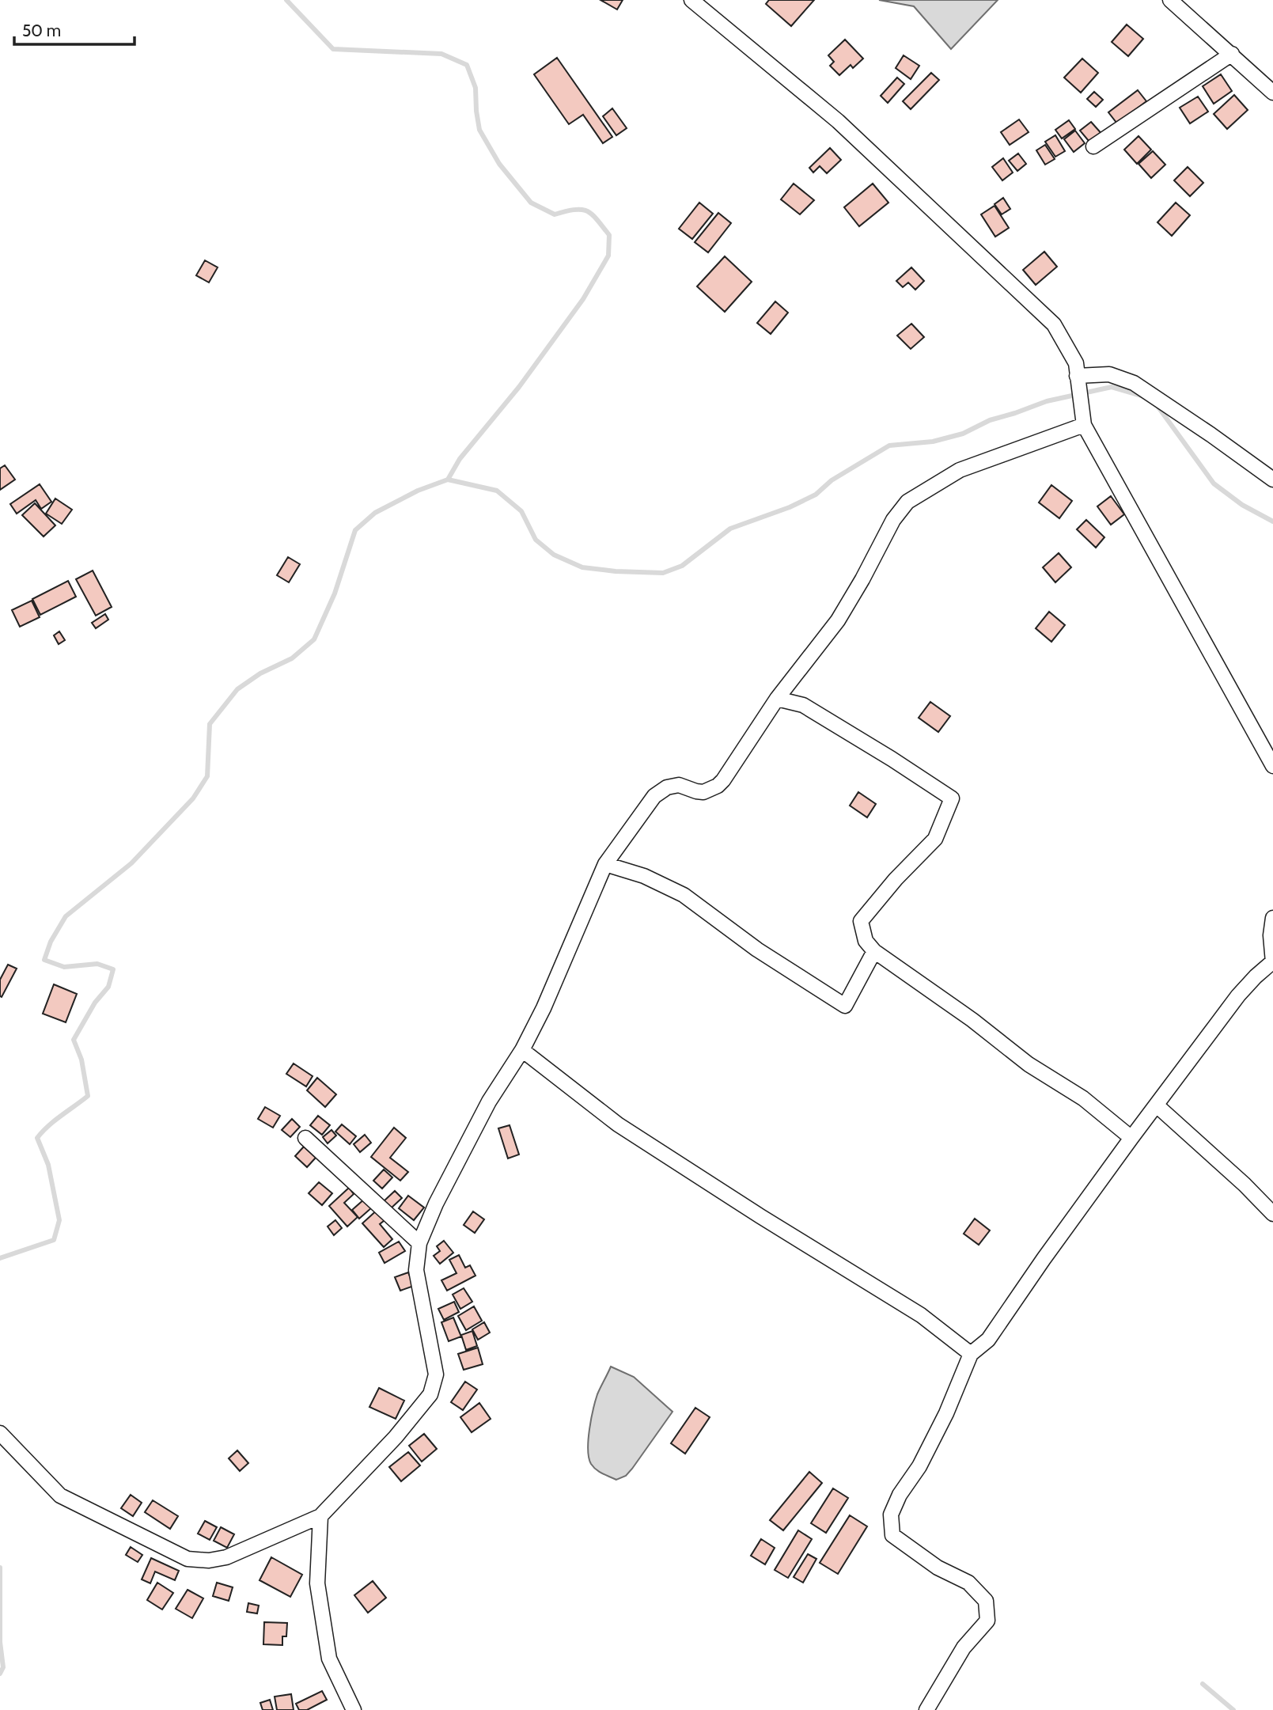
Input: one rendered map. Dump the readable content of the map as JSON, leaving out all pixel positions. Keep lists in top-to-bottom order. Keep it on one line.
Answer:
{"scale_bar":"50 m"}
